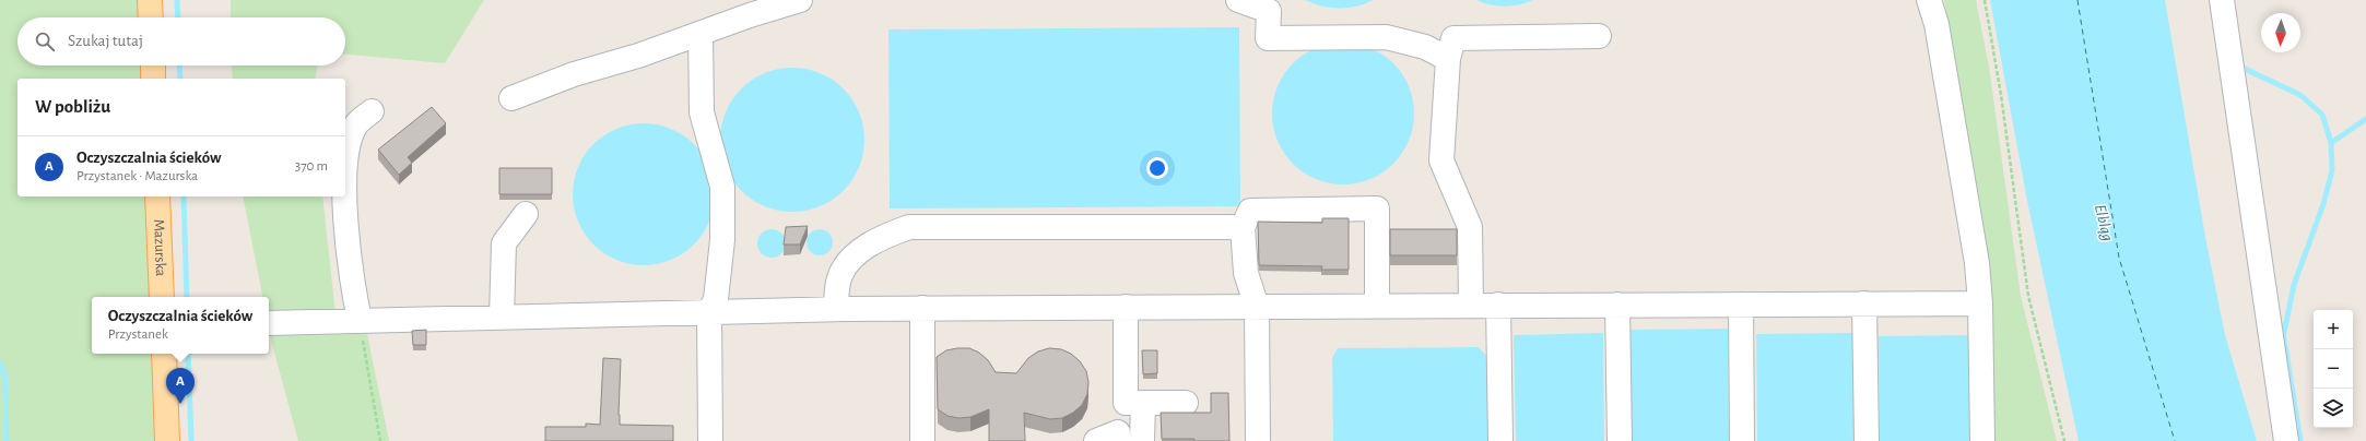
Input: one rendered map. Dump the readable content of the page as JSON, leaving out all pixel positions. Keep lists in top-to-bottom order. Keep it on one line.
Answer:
{"streets":{"main road":["Mazurska"]},"water":["Elbląg"],"north":"bottom","page":{"search":"Szukaj tutaj","heading":"W pobliżu","list":[{"mark":"A","name":"Oczyszczalnia ścieków","note":"Przystanek · Mazurska","value":"370 m"}],"popup":["Oczyszczalnia ścieków","Przystanek"],"map_buttons":["+","−"],"pins":"A"}}
